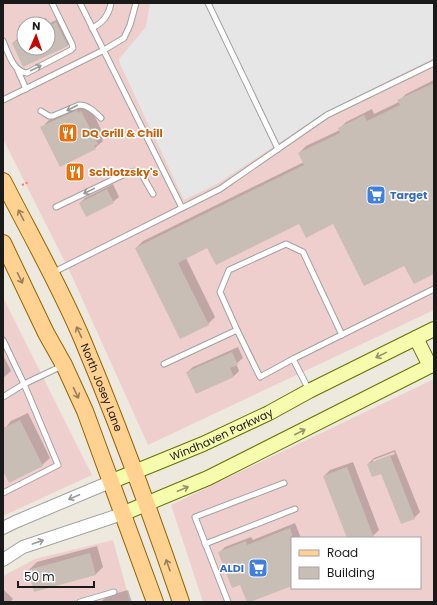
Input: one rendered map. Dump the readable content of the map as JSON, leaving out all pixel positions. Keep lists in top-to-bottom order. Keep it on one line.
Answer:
{"streets":{"main road":["North Josey Lane","Windhaven Parkway"]},"crossings":[["North Josey Lane","Windhaven Parkway"]],"places":{"restaurant":["DQ Grill & Chill","Schlotzsky's"],"supermarket":["Target","ALDI"]},"legend":["Road","Building"],"scale_bar":"50 m","north":"top"}
